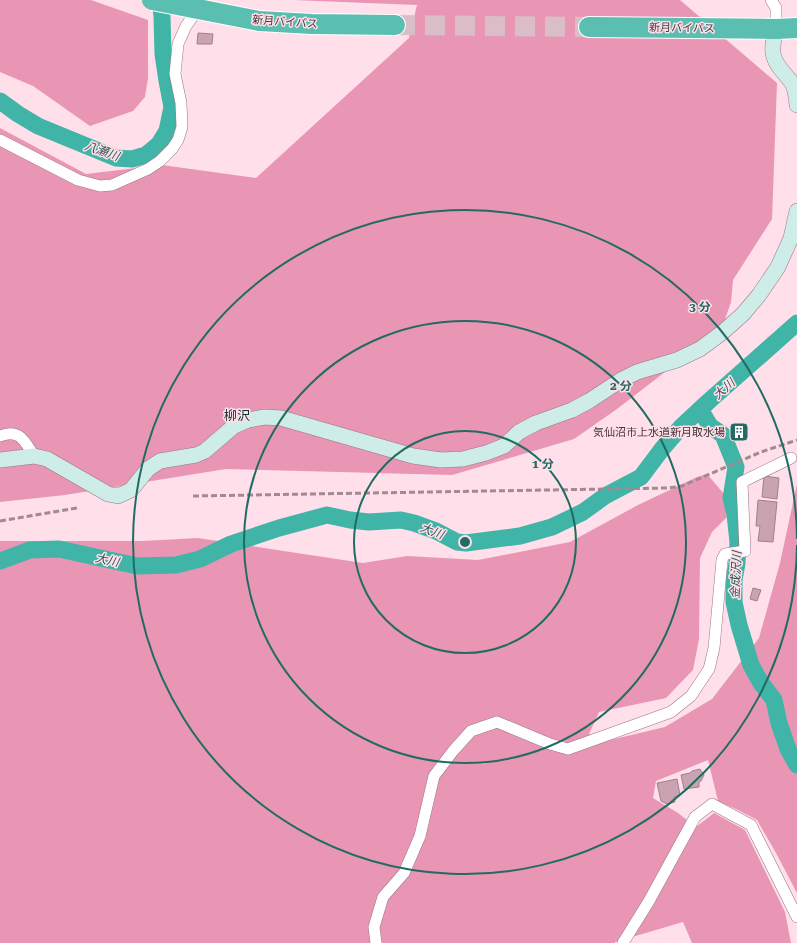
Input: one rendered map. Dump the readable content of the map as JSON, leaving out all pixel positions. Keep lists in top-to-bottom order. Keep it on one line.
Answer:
{"streets":{"highway":["新月バイパス"]},"districts":["柳沢"],"water":["八瀬川","大川","金成沢川"],"places":{"building":["気仙沼市上水道新月取水場"]},"rings":["3 分","2 分","1 分"]}
